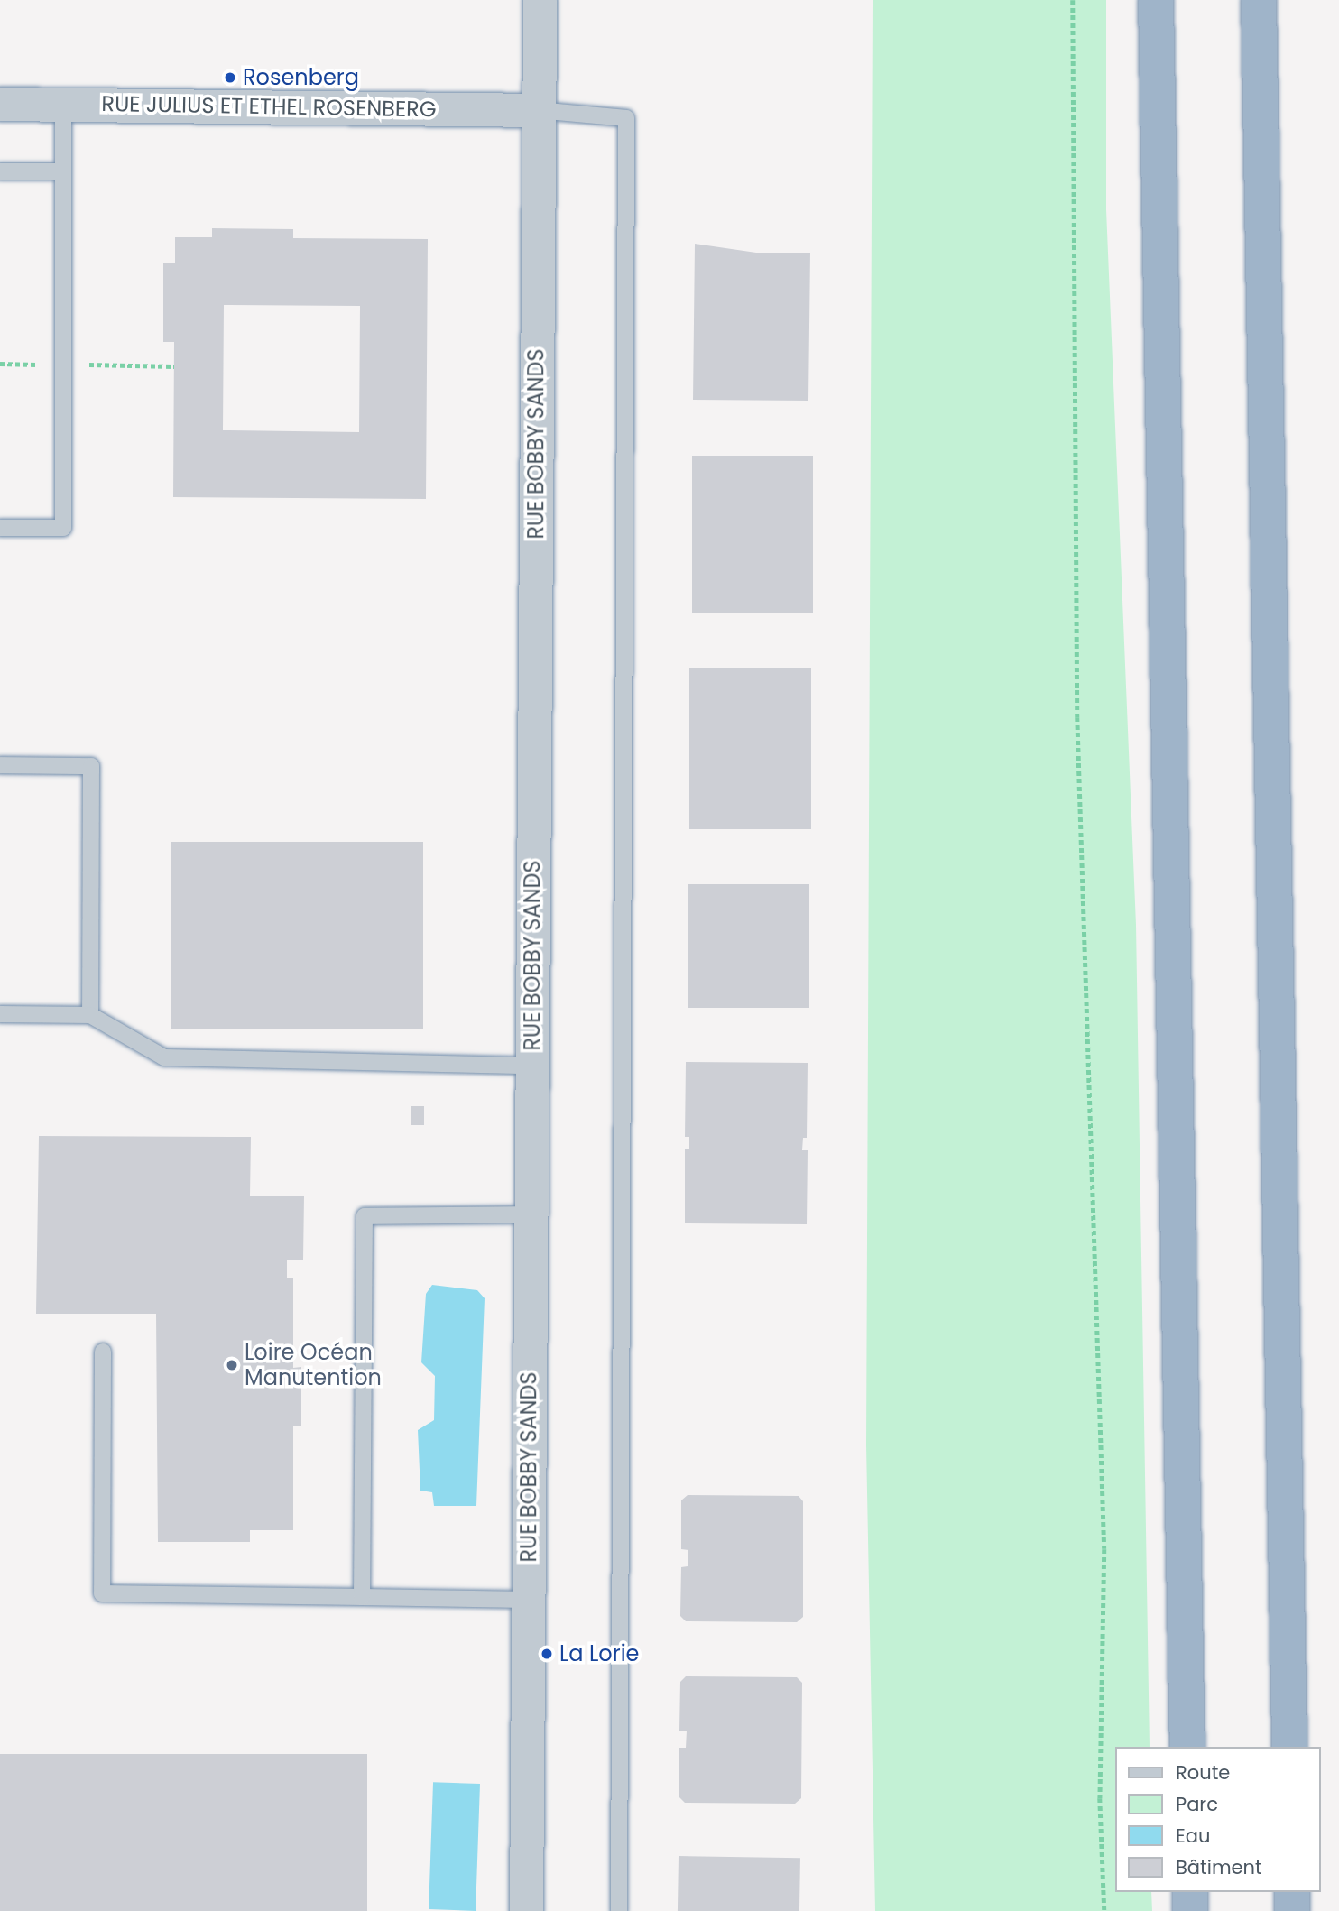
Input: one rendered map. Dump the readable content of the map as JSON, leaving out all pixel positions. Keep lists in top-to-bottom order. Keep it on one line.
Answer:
{"streets":{"street":["RUE JULIUS ET ETHEL ROSENBERG","RUE BOBBY SANDS"]},"crossings":[["RUE JULIUS ET ETHEL ROSENBERG","RUE BOBBY SANDS"]],"places":["Rosenberg","Loire Océan Manutention","La Lorie"],"legend":["Route","Parc","Eau","Bâtiment"]}
